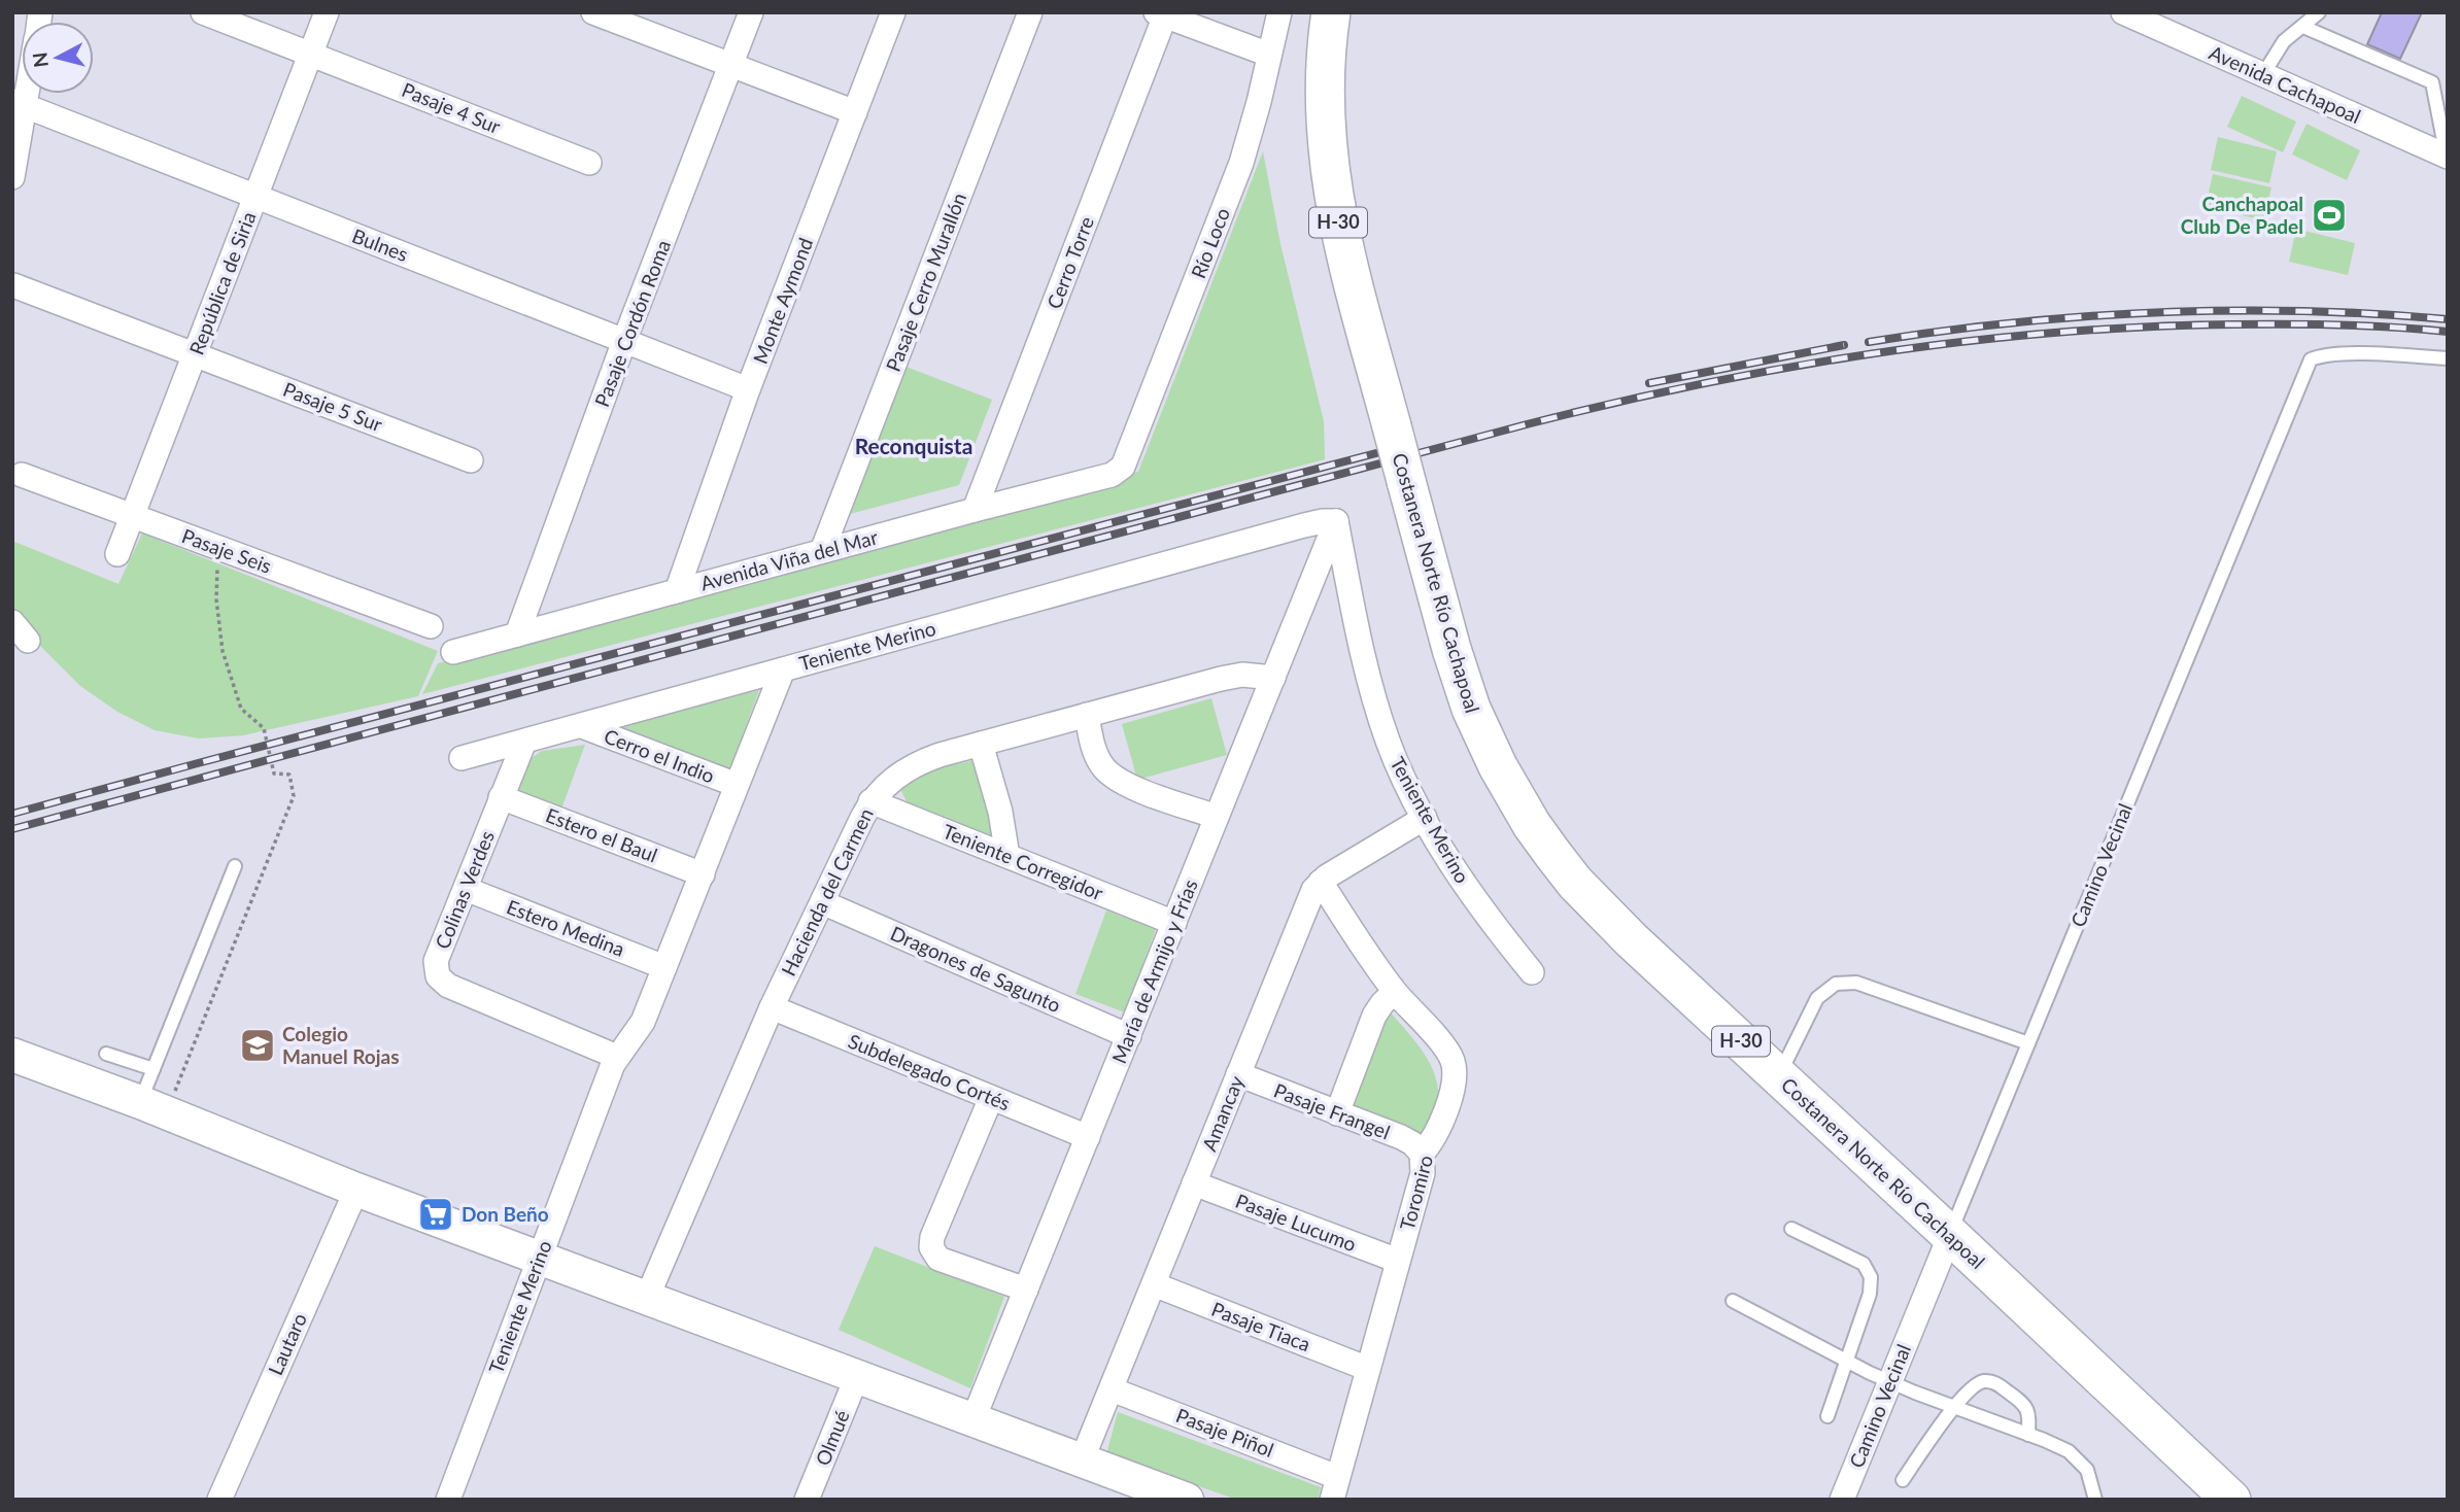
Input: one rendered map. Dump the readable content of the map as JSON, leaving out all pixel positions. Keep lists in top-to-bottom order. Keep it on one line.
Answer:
{"streets":{"main road":["H-30","Costanera Norte Río Cachapoal"],"street":["Avenida Cachapoal","Pasaje 4 Sur","Río Loco","Bulnes","Cerro Torre","Pasaje Cerro Murallón","República de Siria","Monte Aymond","Pasaje Cordón Roma","Pasaje 5 Sur","Pasaje Seis","Avenida Viña del Mar","Teniente Merino","Cerro el Indio","Estero el Baul","Teniente Corregidor","Camino Vecinal","Colinas Verdes","Hacienda del Carmen","Estero Medina","Dragones de Sagunto","María de Armijo y Frías","Subdelegado Cortés","Pasaje Frangel","Amancay","Toromiro","Pasaje Lucumo","Pasaje Tiaca","Lautaro","Pasaje Piñol","Olmué"]},"crossings":[["Pasaje 4 Sur","República de Siria"],["Río Loco","Avenida Viña del Mar"],["Bulnes","República de Siria"],["Bulnes","Monte Aymond"],["Bulnes","Pasaje Cordón Roma"],["Cerro Torre","Avenida Viña del Mar"],["Pasaje Cerro Murallón","Avenida Viña del Mar"],["República de Siria","Pasaje 5 Sur"],["República de Siria","Pasaje Seis"],["Monte Aymond","Avenida Viña del Mar"],["Pasaje Cordón Roma","Avenida Viña del Mar"],["Costanera Norte Río Cachapoal","Camino Vecinal"],["Teniente Merino","Cerro el Indio"],["Teniente Merino","Estero el Baul"],["Teniente Merino","Colinas Verdes"],["Teniente Merino","Estero Medina"],["Teniente Merino","María de Armijo y Frías"],["Teniente Merino","Amancay"],["Estero el Baul","Colinas Verdes"],["Teniente Corregidor","Hacienda del Carmen"],["Teniente Corregidor","María de Armijo y Frías"],["Colinas Verdes","Estero Medina"],["Hacienda del Carmen","Dragones de Sagunto"],["Hacienda del Carmen","María de Armijo y Frías"],["Hacienda del Carmen","Subdelegado Cortés"],["Dragones de Sagunto","María de Armijo y Frías"],["María de Armijo y Frías","Subdelegado Cortés"],["Pasaje Frangel","Amancay"],["Pasaje Frangel","Toromiro"],["Amancay","Toromiro"],["Amancay","Pasaje Lucumo"],["Amancay","Pasaje Tiaca"],["Amancay","Pasaje Piñol"],["Toromiro","Pasaje Lucumo"],["Toromiro","Pasaje Tiaca"],["Toromiro","Pasaje Piñol"]],"districts":["Reconquista"],"places":{"sports":["Canchapoal Club De Padel"],"school or university":["Colegio Manuel Rojas"],"supermarket":["Don Beño"]},"north":"left"}
